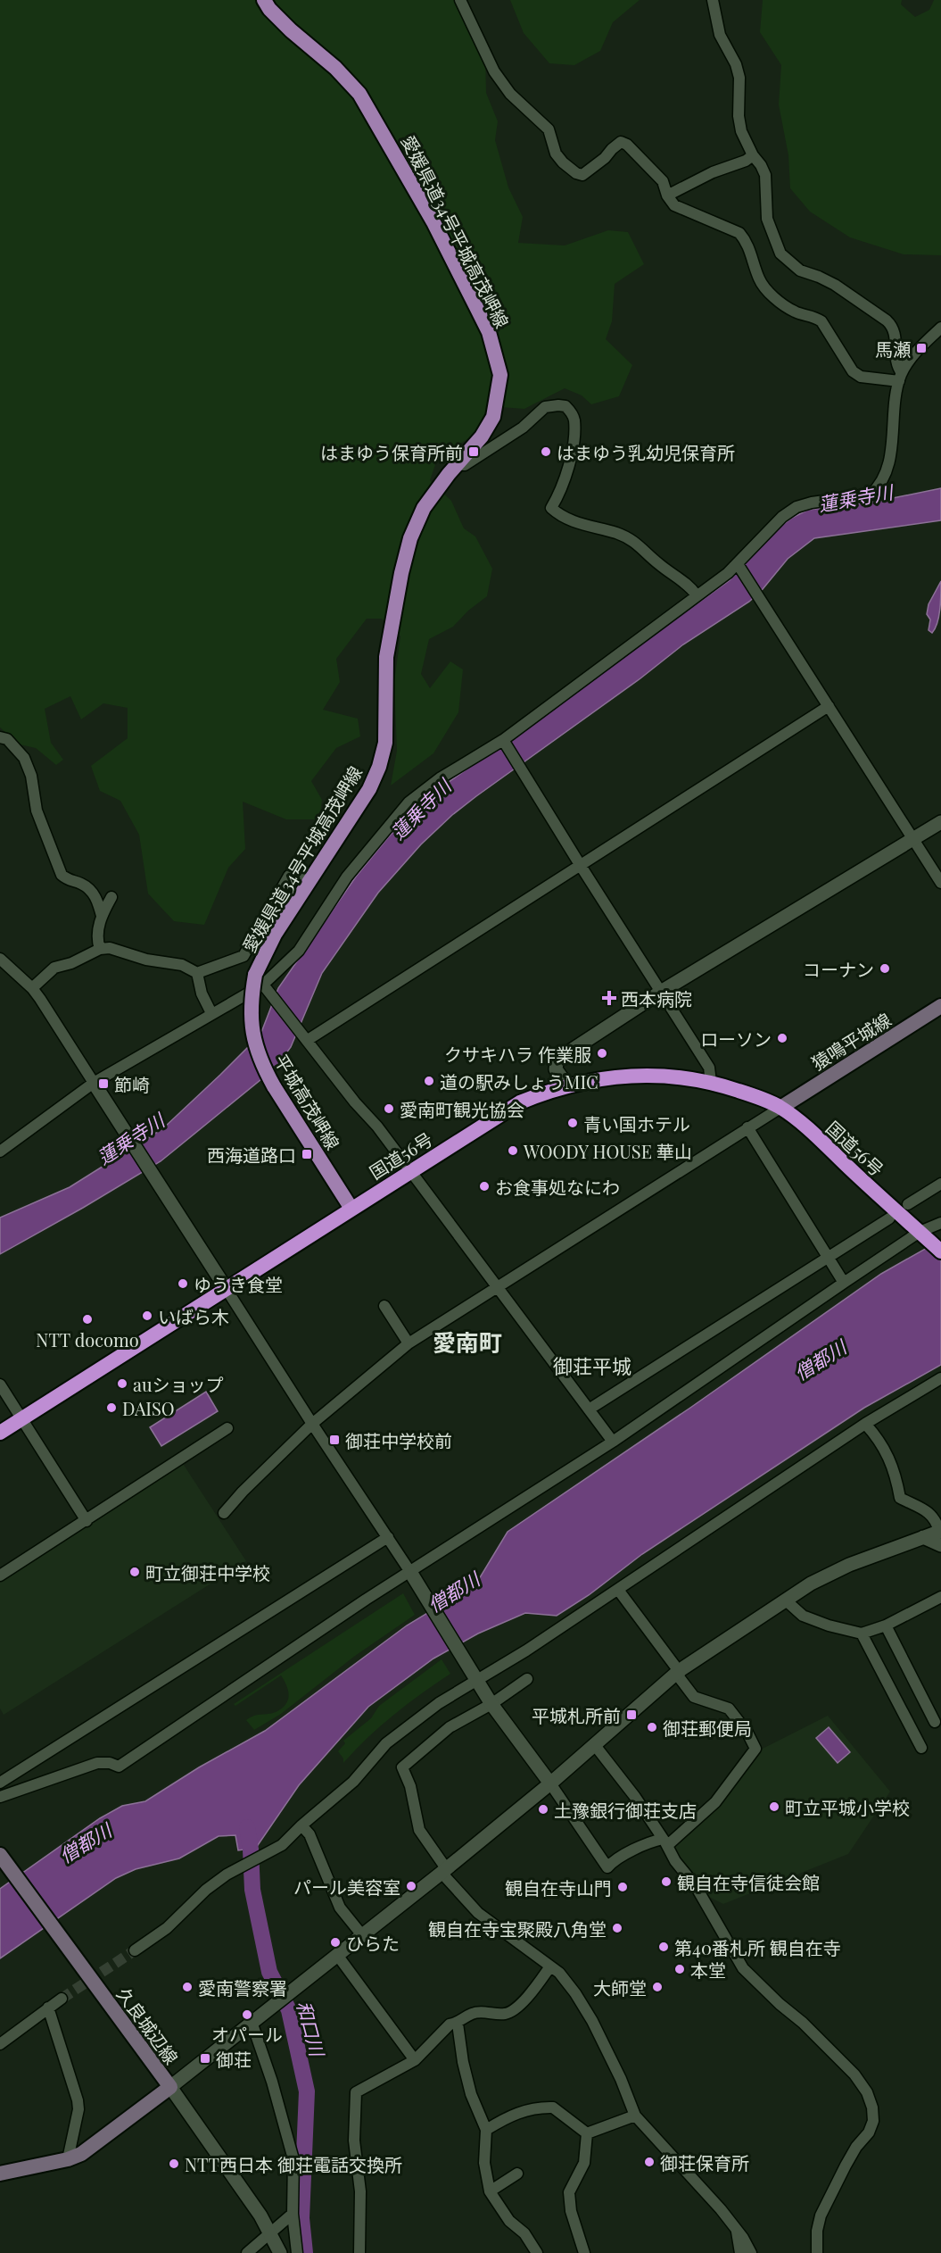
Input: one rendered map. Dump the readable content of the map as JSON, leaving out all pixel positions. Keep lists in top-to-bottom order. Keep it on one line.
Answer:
{"streets":{"highway":["国道56号"],"main road":["愛媛県道34号平城高茂岬線","猿鳴平城線","平城高茂岬線","久良城辺線"]},"crossings":[["愛媛県道34号平城高茂岬線","平城高茂岬線"],["猿鳴平城線","国道56号"],["平城高茂岬線","国道56号"]],"districts":["愛南町","御荘平城"],"water":["蓮乗寺川","僧都川","和口川"],"places":{"transit":["馬瀬","はまゆう保育所前","節崎","西海道路口","御荘中学校前","平城札所前","御荘"],"other":["はまゆう乳幼児保育所","コーナン","ローソン","クサキハラ 作業服","道の駅みしょうMIC","愛南町観光協会","青い国ホテル","WOODY HOUSE 華山","お食事処なにわ","ゆうき食堂","いばら木","NTT docomo","auショップ","DAISO","町立御荘中学校","御荘郵便局","町立平城小学校","土豫銀行御荘支店","観自在寺信徒会館","パール美容室","観自在寺山門","観自在寺宝聚殿八角堂","ひらた","第40番札所 観自在寺","本堂","愛南警察署","大師堂","オパール","御荘保育所","NTT西日本 御荘電話交換所"],"health":["西本病院"]}}
